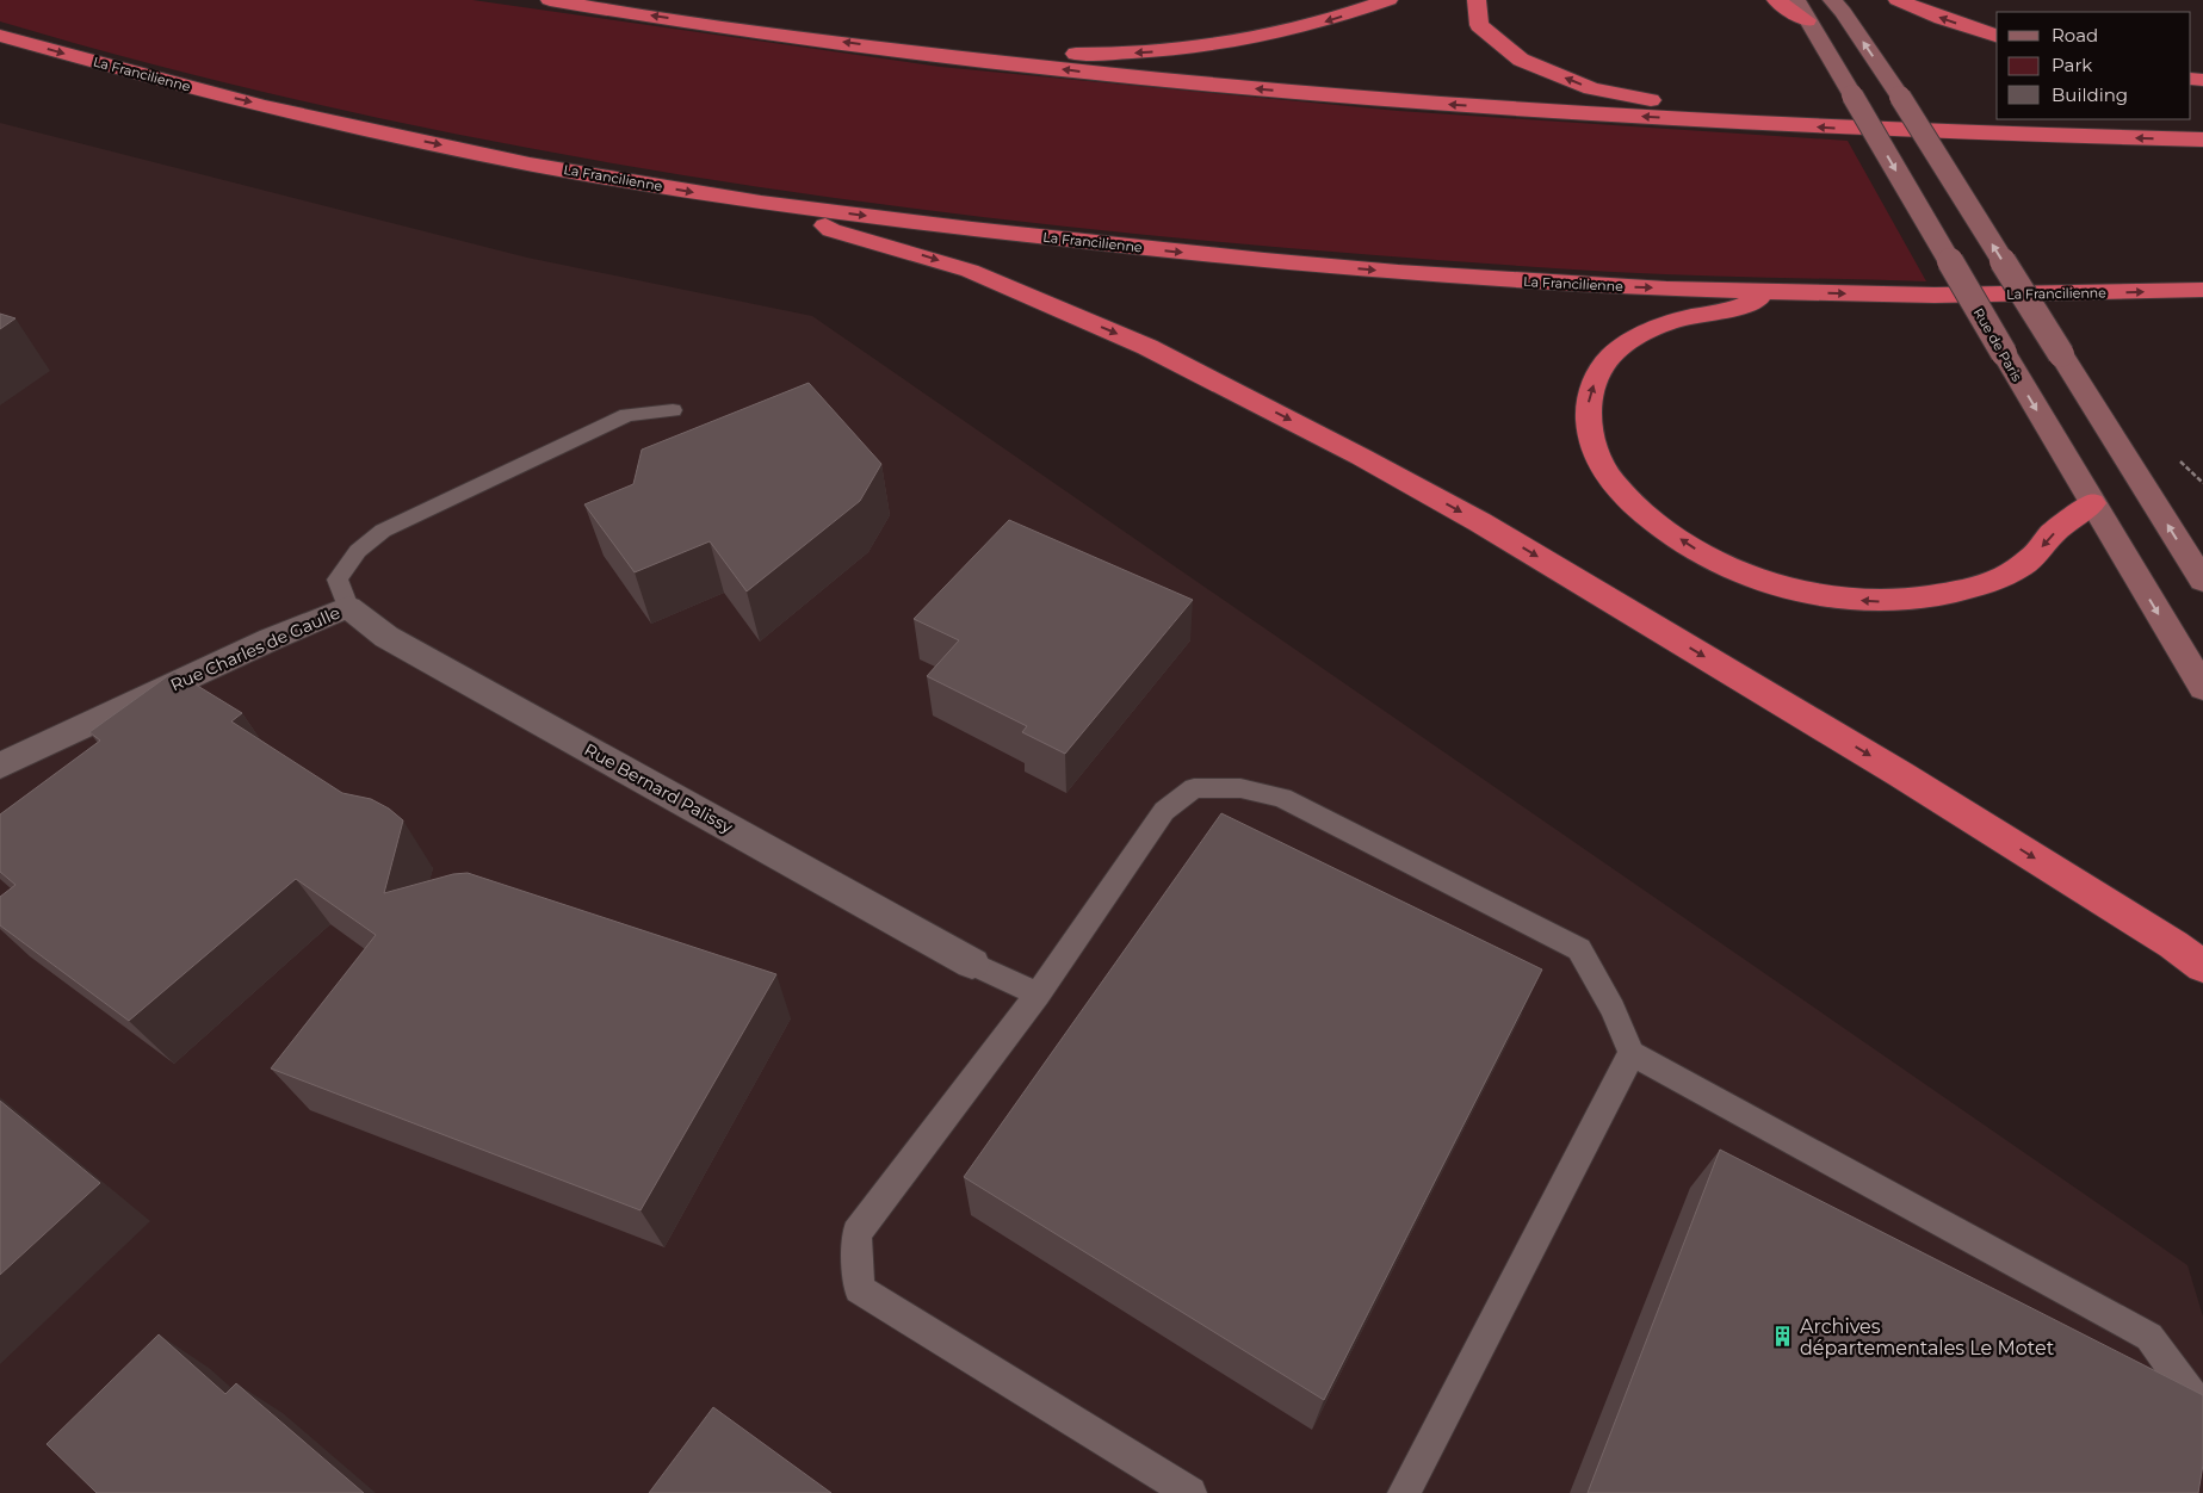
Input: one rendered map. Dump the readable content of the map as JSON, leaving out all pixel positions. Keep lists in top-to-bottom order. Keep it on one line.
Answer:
{"streets":{"highway":["La Francilienne"],"main road":["Rue de Paris"],"street":["Rue Charles de Gaulle","Rue Bernard Palissy"]},"crossings":[["Rue Charles de Gaulle","Rue Bernard Palissy"]],"places":{"building":["Archives départementales Le Motet"]},"legend":["Road","Park","Building"]}
